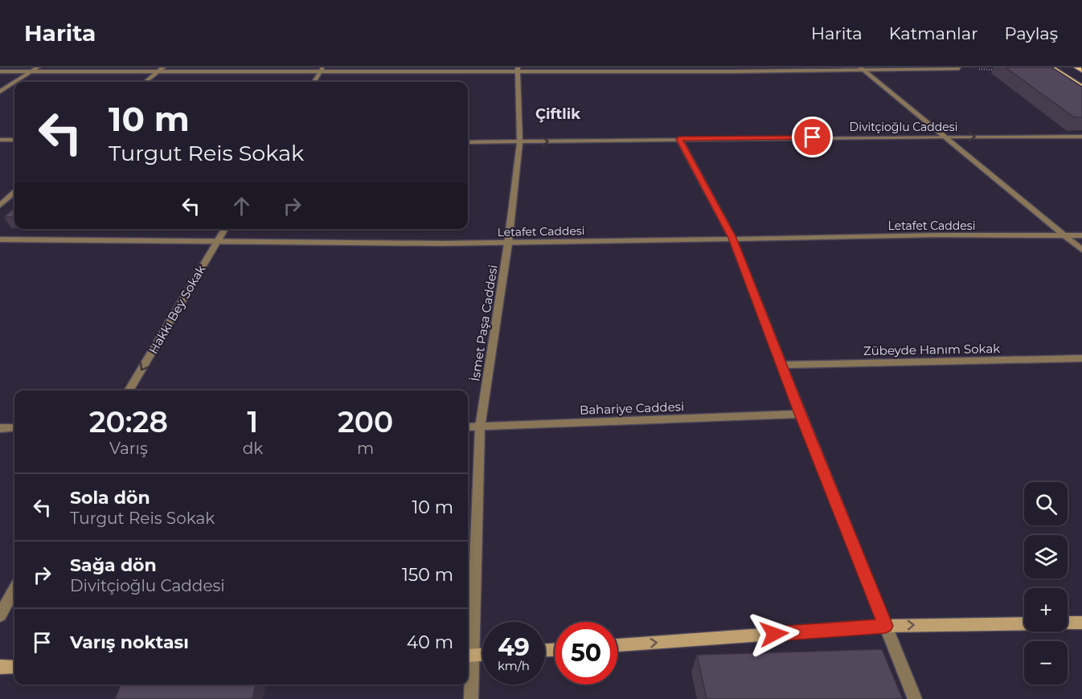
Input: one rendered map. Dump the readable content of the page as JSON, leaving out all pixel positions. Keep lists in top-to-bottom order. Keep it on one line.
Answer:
{"streets":{"street":["Divitçioğlu Caddesi","Letafet Caddesi","Hakkı Bey Sokak","İsmet Paşa Caddesi","Zübeyde Hanım Sokak","Bahariye Caddesi"]},"crossings":[["Divitçioğlu Caddesi","İsmet Paşa Caddesi"],["Letafet Caddesi","Hakkı Bey Sokak"],["Letafet Caddesi","İsmet Paşa Caddesi"],["İsmet Paşa Caddesi","Bahariye Caddesi"]],"one_way":["Hakkı Bey Sokak"],"districts":["Çiftlik"],"page":{"header":"Harita","nav":["Harita","Katmanlar","Paylaş"],"turn":["10 m","Turgut Reis Sokak"],"eta":["20:28","Varış","1","dk","200","m"],"list":[{"name":"Sola dön","note":"Turgut Reis Sokak","value":"10 m"},{"name":"Sağa dön","note":"Divitçioğlu Caddesi","value":"150 m"},{"name":"Varış noktası","value":"40 m"}],"map_buttons":["+","−"],"speed":"49 km/h","limit":"50"}}
